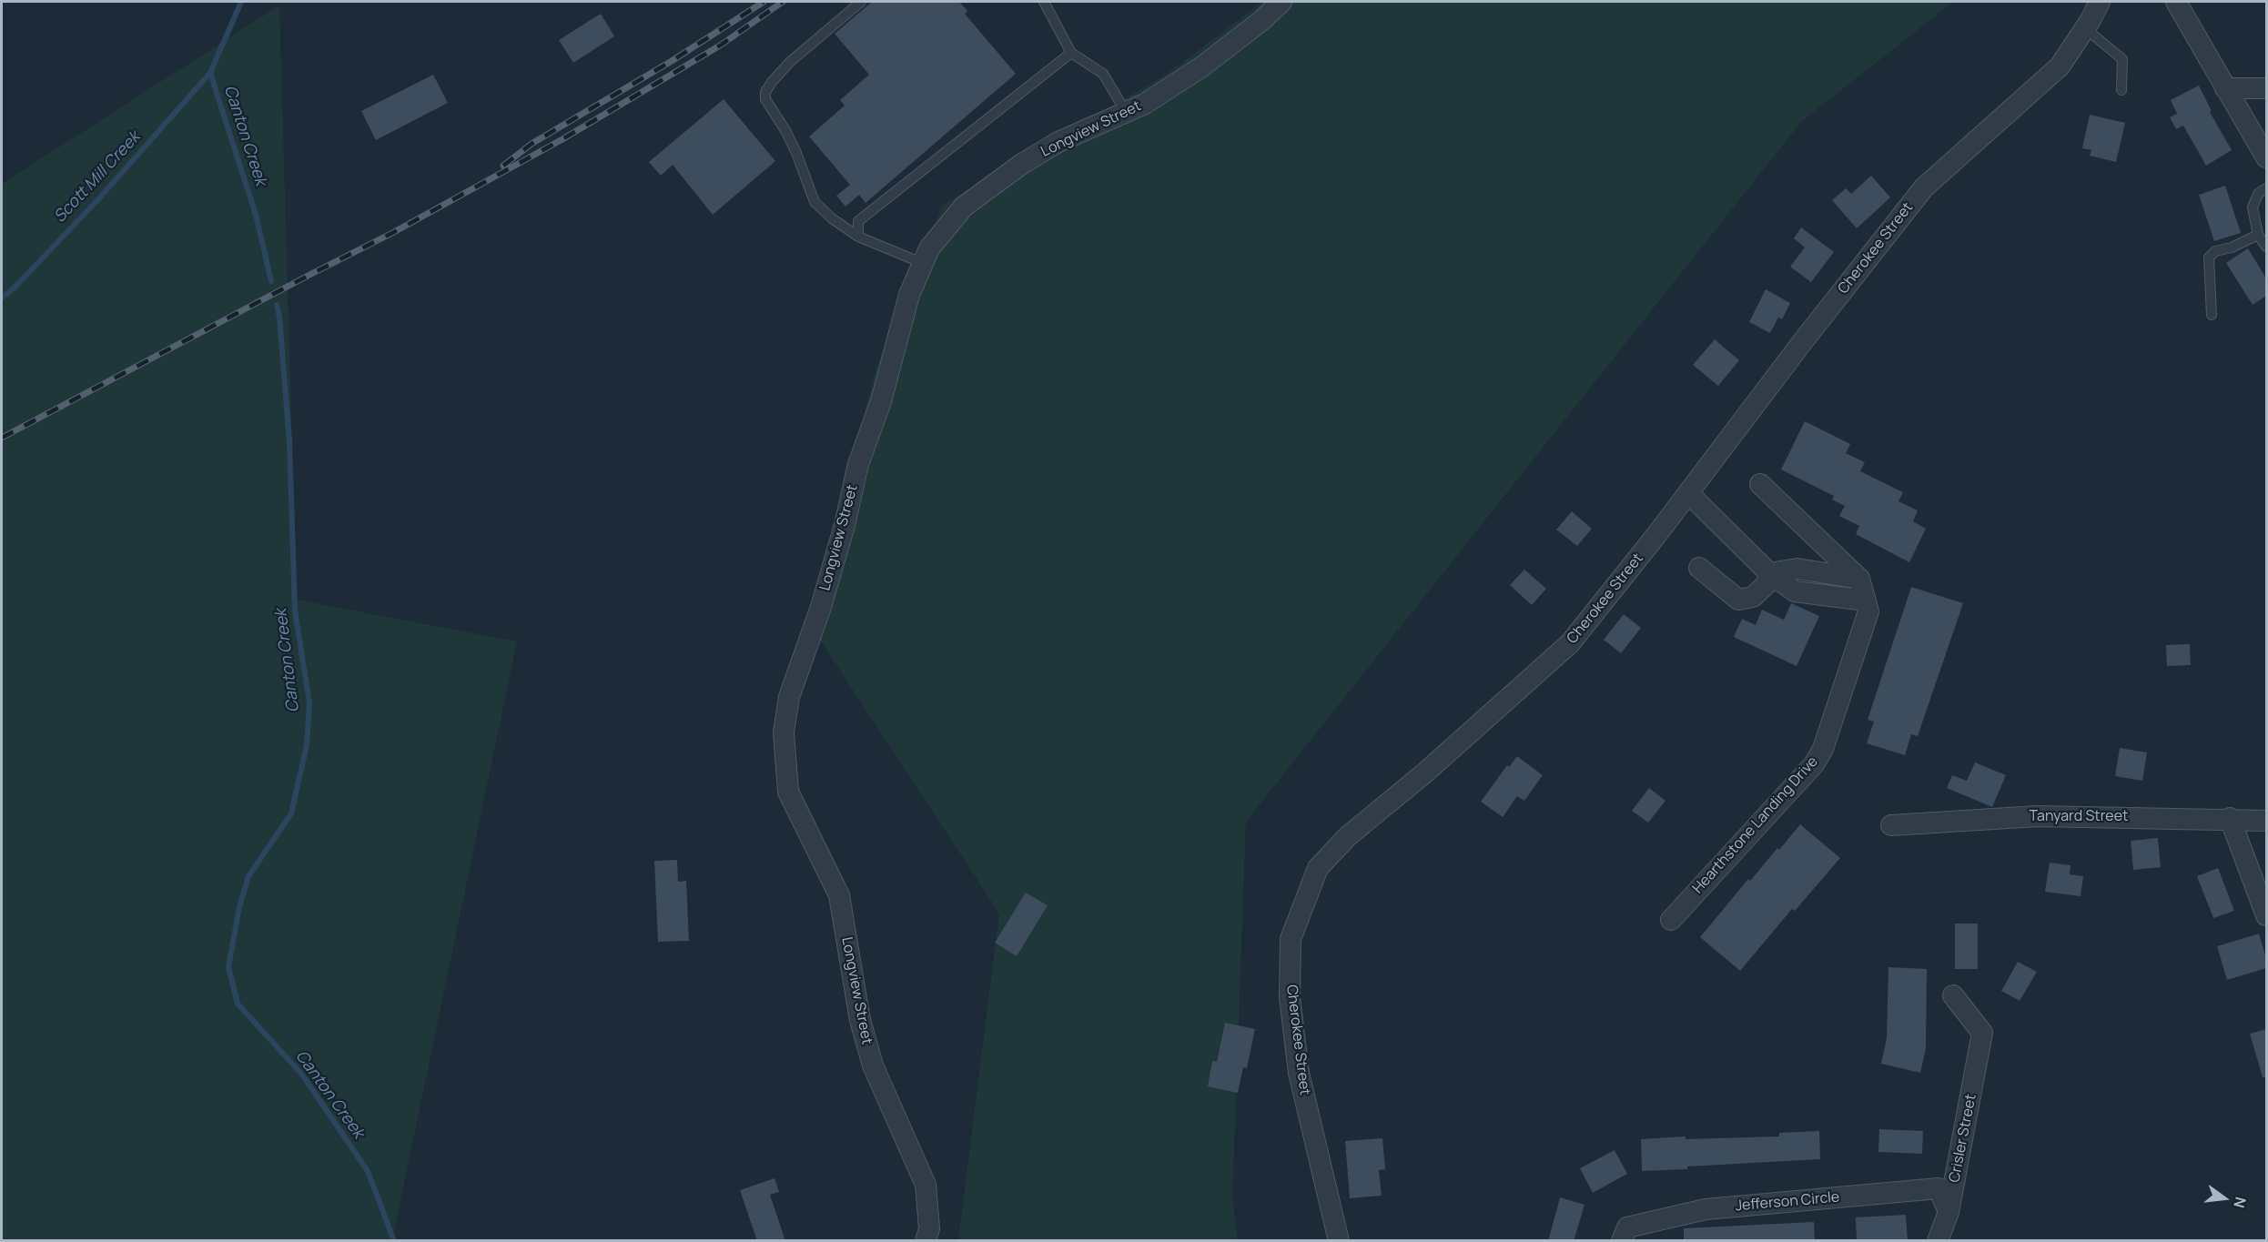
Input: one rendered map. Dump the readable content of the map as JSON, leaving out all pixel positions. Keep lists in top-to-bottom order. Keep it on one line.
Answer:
{"streets":{"street":["Longview Street","Cherokee Street","Tanyard Street","Hearthstone Landing Drive","Crisler Street","Jefferson Circle"]},"crossings":[["Crisler Street","Jefferson Circle"]],"water":["Canton Creek","Scott Mill Creek"],"north":"right"}
